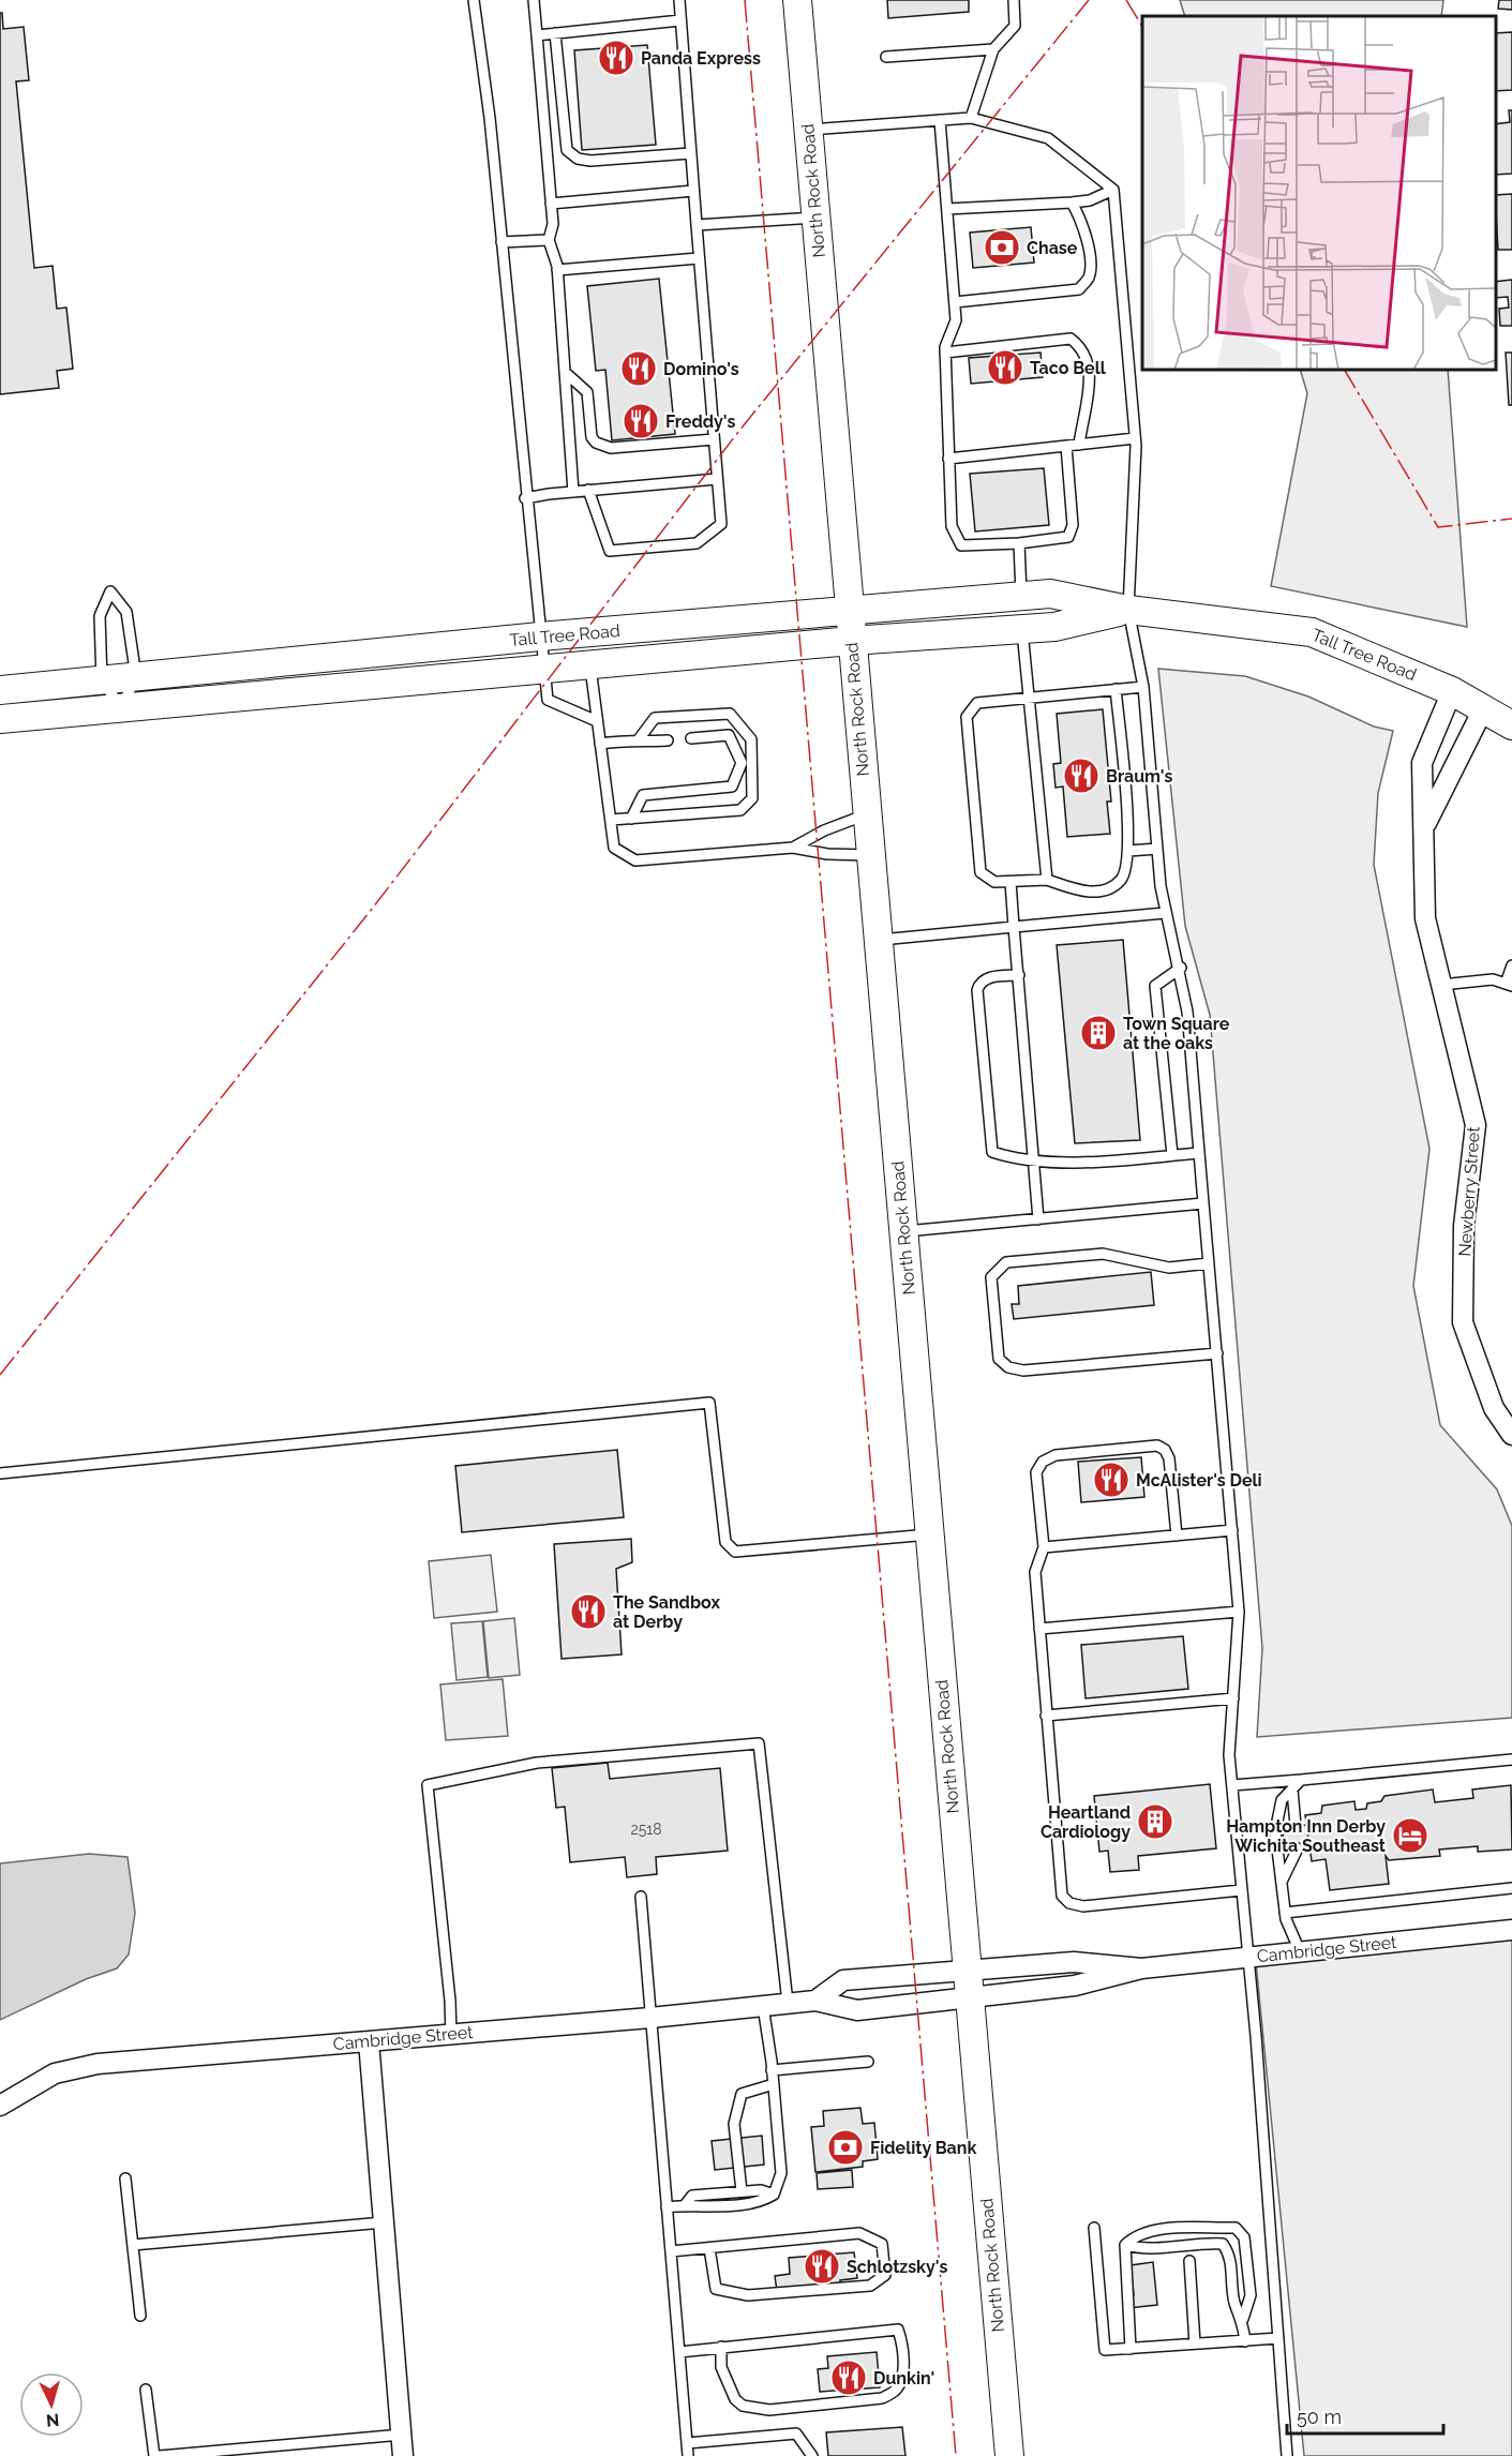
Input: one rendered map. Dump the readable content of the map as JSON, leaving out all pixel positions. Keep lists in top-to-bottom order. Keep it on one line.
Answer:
{"streets":{"street":["North Rock Road","Tall Tree Road","Newberry Street","Cambridge Street"]},"crossings":[["North Rock Road","Tall Tree Road"],["North Rock Road","Cambridge Street"],["Tall Tree Road","Newberry Street"]],"places":{"restaurant":["Panda Express","Taco Bell","Domino's","Freddy's","Braum's","McAlister's Deli","The Sandbox at Derby","Schlotzsky's","Dunkin'"],"bank":["Chase","Fidelity Bank"],"building":["Town Square at the oaks","Heartland Cardiology"],"hotel":["Hampton Inn Derby Wichita Southeast"]},"house_numbers":["2518"],"scale_bar":"50 m","north":"bottom"}
